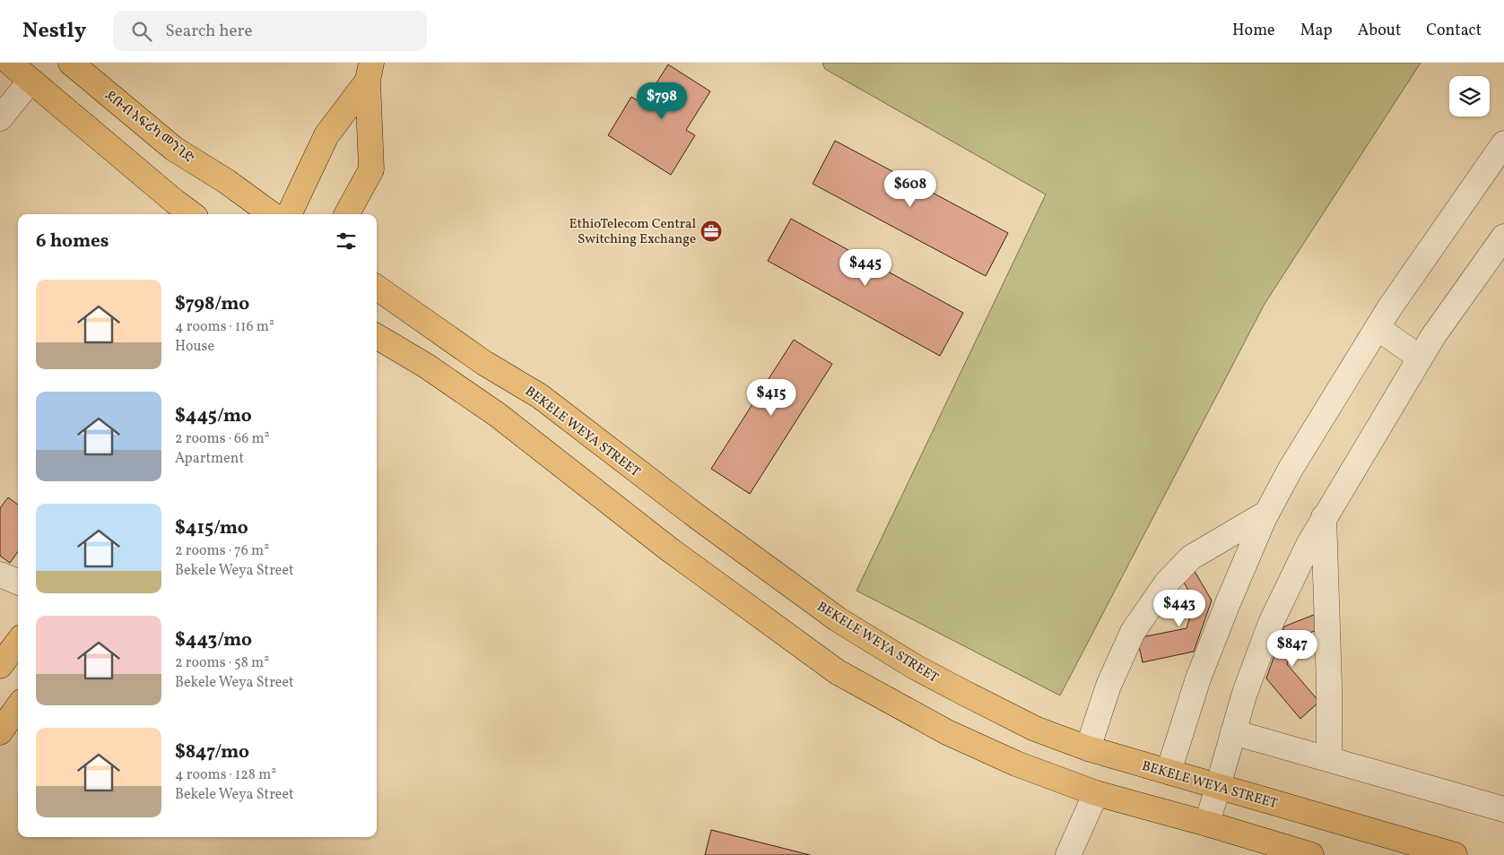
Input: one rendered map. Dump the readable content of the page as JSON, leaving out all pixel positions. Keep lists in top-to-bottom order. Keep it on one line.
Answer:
{"streets":{"main road":["ደቡብ አፍሪካ መንገድ","BEKELE WEYA STREET"]},"places":{"office":["EthioTelecom Central Switching Exchange"]},"page":{"header":"Nestly","search":"Search here","nav":["Home","Map","About","Contact"],"price":["$798","$608","$445","$415","$443","$847"],"heading":"6 homes","list":[{"name":"$798/mo","note":"4 rooms · 116 m² · House"},{"name":"$445/mo","note":"2 rooms · 66 m² · Apartment"},{"name":"$415/mo","note":"2 rooms · 76 m² · Bekele Weya Street"},{"name":"$443/mo","note":"2 rooms · 58 m² · Bekele Weya Street"},{"name":"$847/mo","note":"4 rooms · 128 m² · Bekele Weya Street"}]}}
